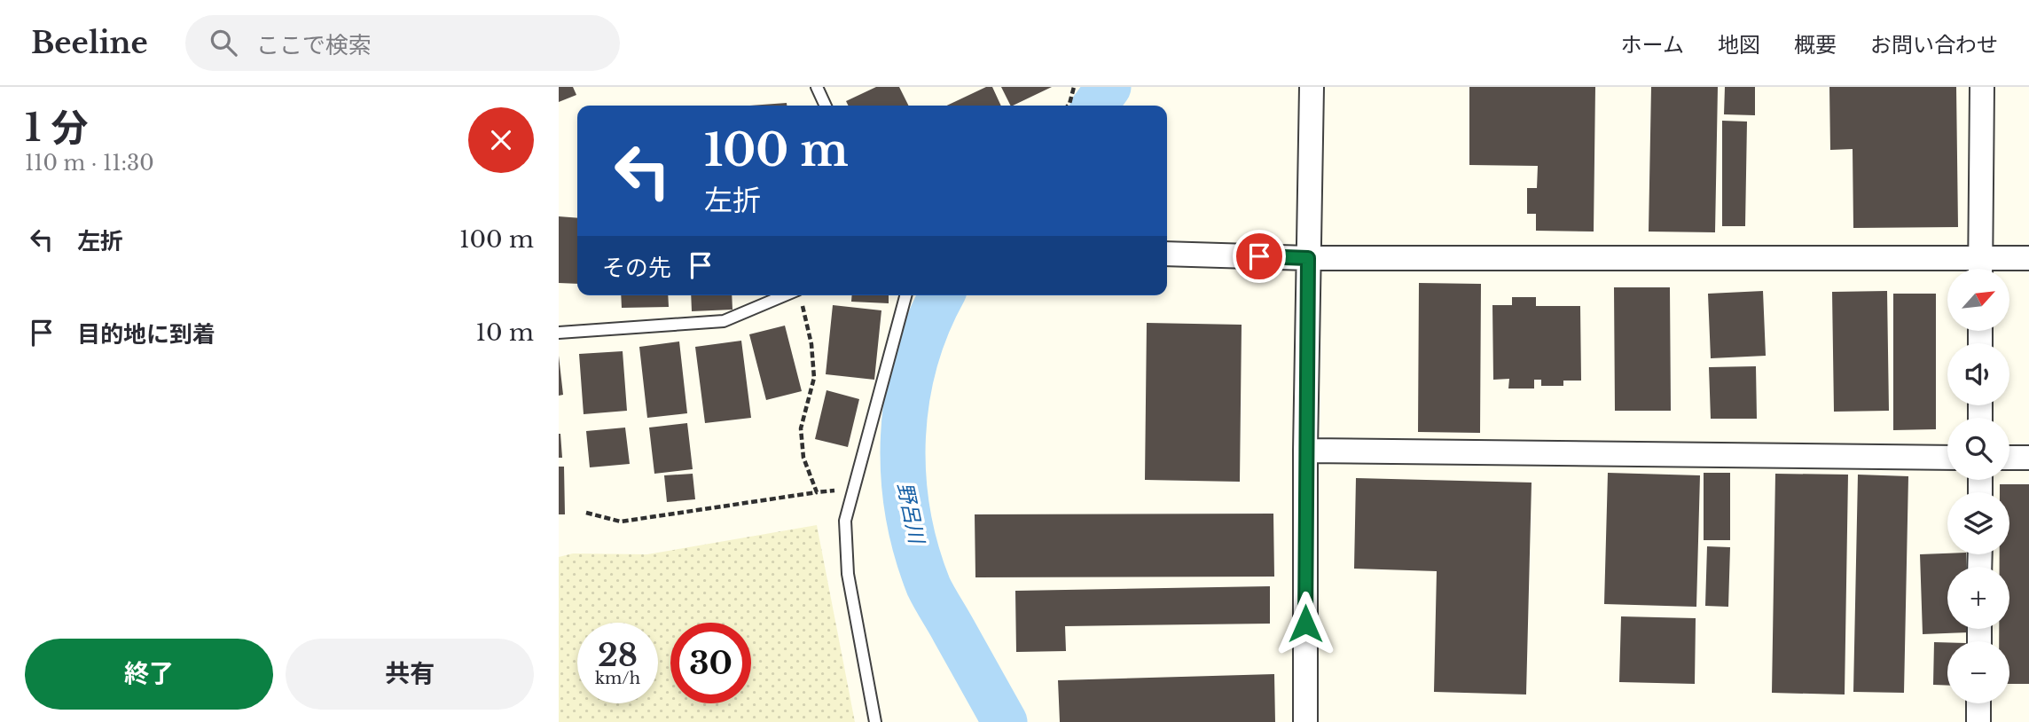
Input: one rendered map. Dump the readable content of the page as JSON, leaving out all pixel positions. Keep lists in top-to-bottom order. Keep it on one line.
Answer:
{"water":["野呂川"],"north":"top right","page":{"header":"Beeline","search":"ここで検索","nav":["ホーム","地図","概要","お問い合わせ"],"heading":["1 分","110 m · 11:30"],"turn":["100 m","左折"],"list":[{"name":"左折","value":"100 m"},{"name":"目的地に到着","value":"10 m"}],"then":"その先","map_buttons":["+","−"],"speed":"28 km/h","limit":"30","buttons":["終了","共有"]}}
